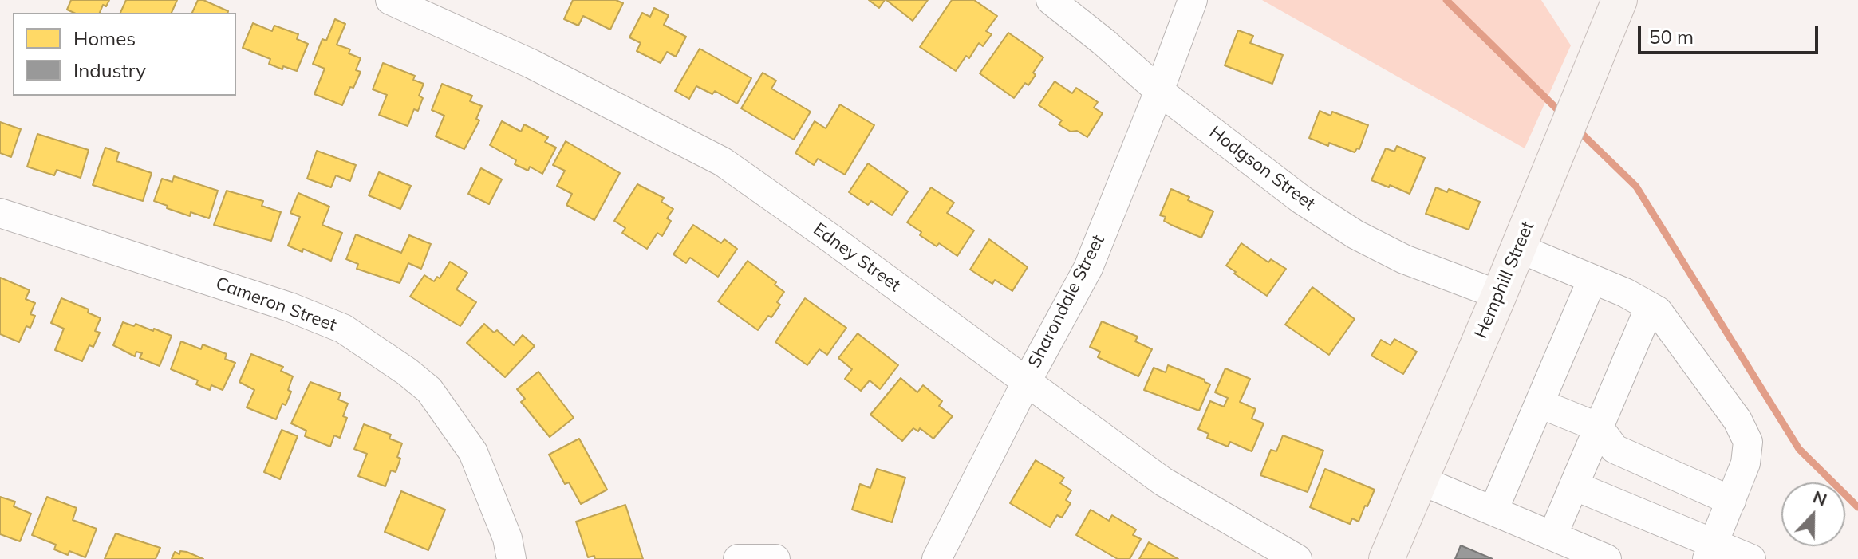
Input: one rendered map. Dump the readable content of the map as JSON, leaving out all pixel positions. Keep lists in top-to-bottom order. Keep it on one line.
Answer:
{"streets":{"main road":["Hemphill Street"],"street":["Hodgson Street","Edney Street","Sharondale Street","Cameron Street"]},"crossings":[["Hodgson Street","Hemphill Street"],["Hodgson Street","Sharondale Street"],["Edney Street","Sharondale Street"]],"legend":["Homes","Industry"],"scale_bar":"50 m","north":"top"}
